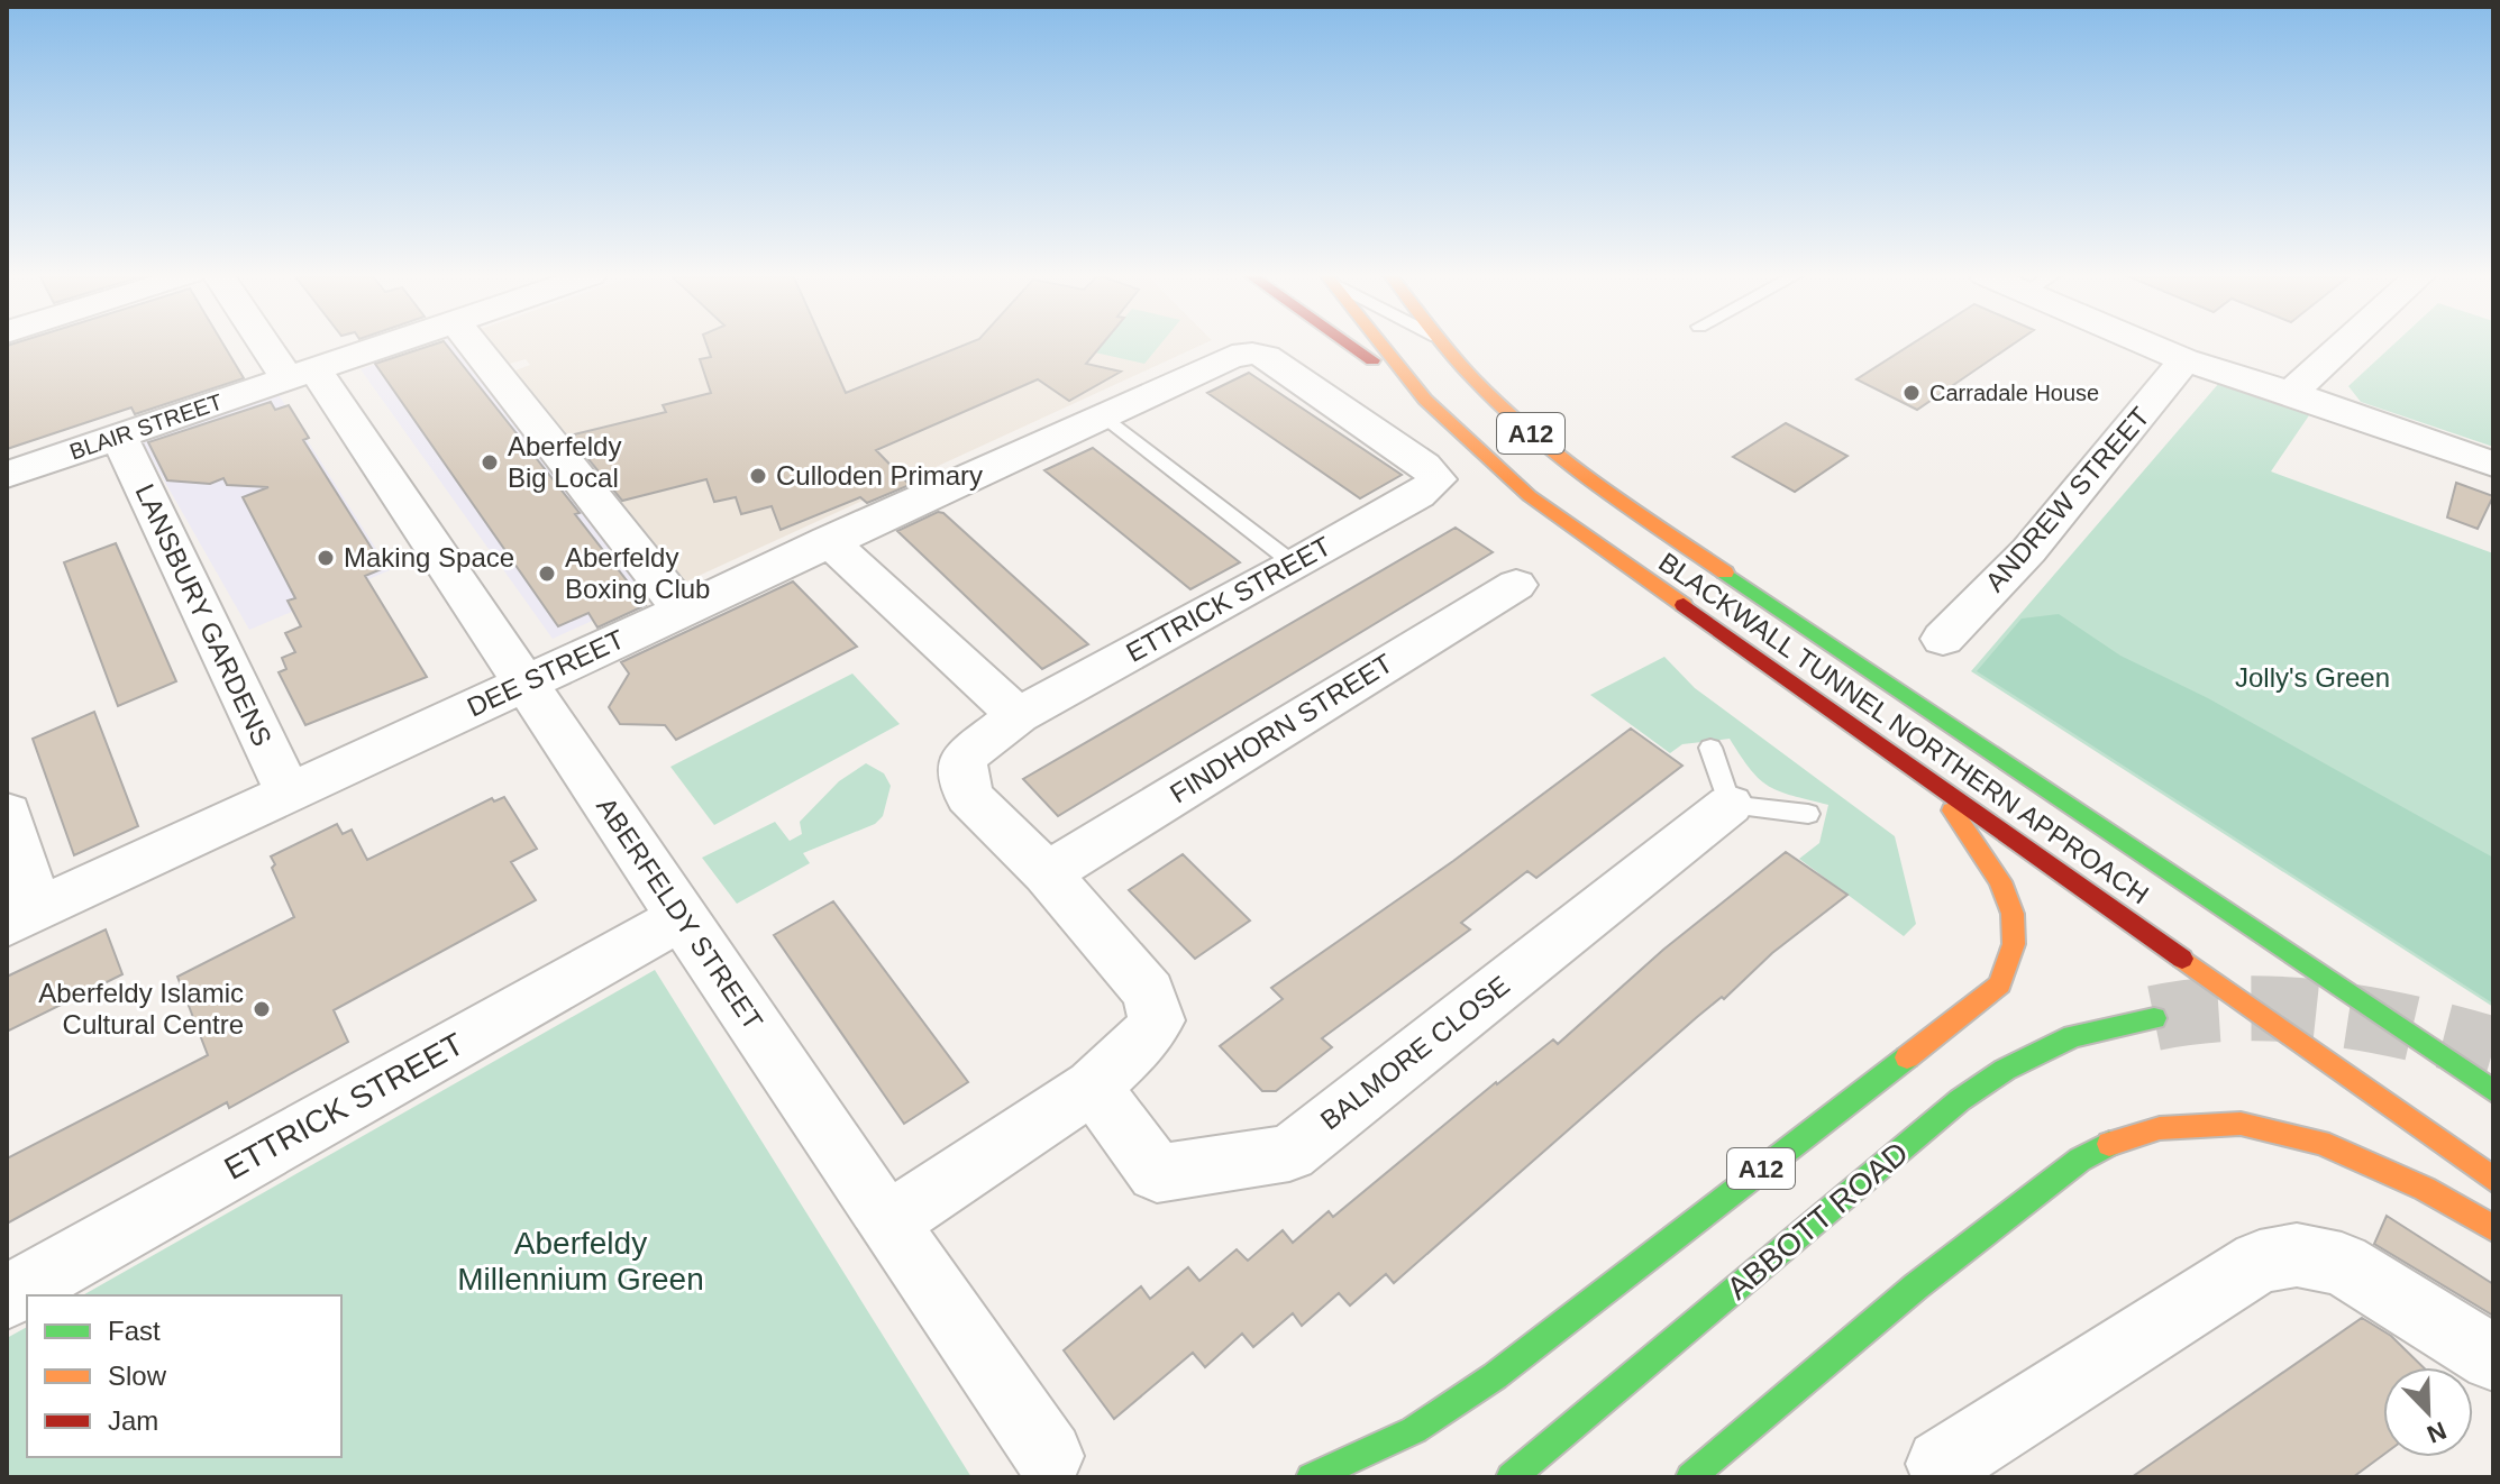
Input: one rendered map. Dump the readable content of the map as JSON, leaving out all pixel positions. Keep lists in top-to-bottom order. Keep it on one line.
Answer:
{"streets":{"main road":["A12","BLACKWALL TUNNEL NORTHERN APPROACH","ABBOTT ROAD"],"street":["BLAIR STREET","ANDREW STREET","ETTRICK STREET","LANSBURY GARDENS","DEE STREET","FINDHORN STREET","ABERFELDY STREET","BALMORE CLOSE"]},"crossings":[["BLAIR STREET","LANSBURY GARDENS"],["BLAIR STREET","ABERFELDY STREET"],["A12","BLACKWALL TUNNEL NORTHERN APPROACH"],["ETTRICK STREET","DEE STREET"],["ETTRICK STREET","FINDHORN STREET"],["ETTRICK STREET","ABERFELDY STREET"],["LANSBURY GARDENS","DEE STREET"],["DEE STREET","ABERFELDY STREET"]],"parks":["Jolly's Green","Aberfeldy Millennium Green"],"places":["Carradale House","Aberfeldy Big Local","Culloden Primary","Making Space","Aberfeldy Boxing Club","Aberfeldy Islamic Cultural Centre"],"legend":["Fast","Slow","Jam"],"north":"bottom right"}
